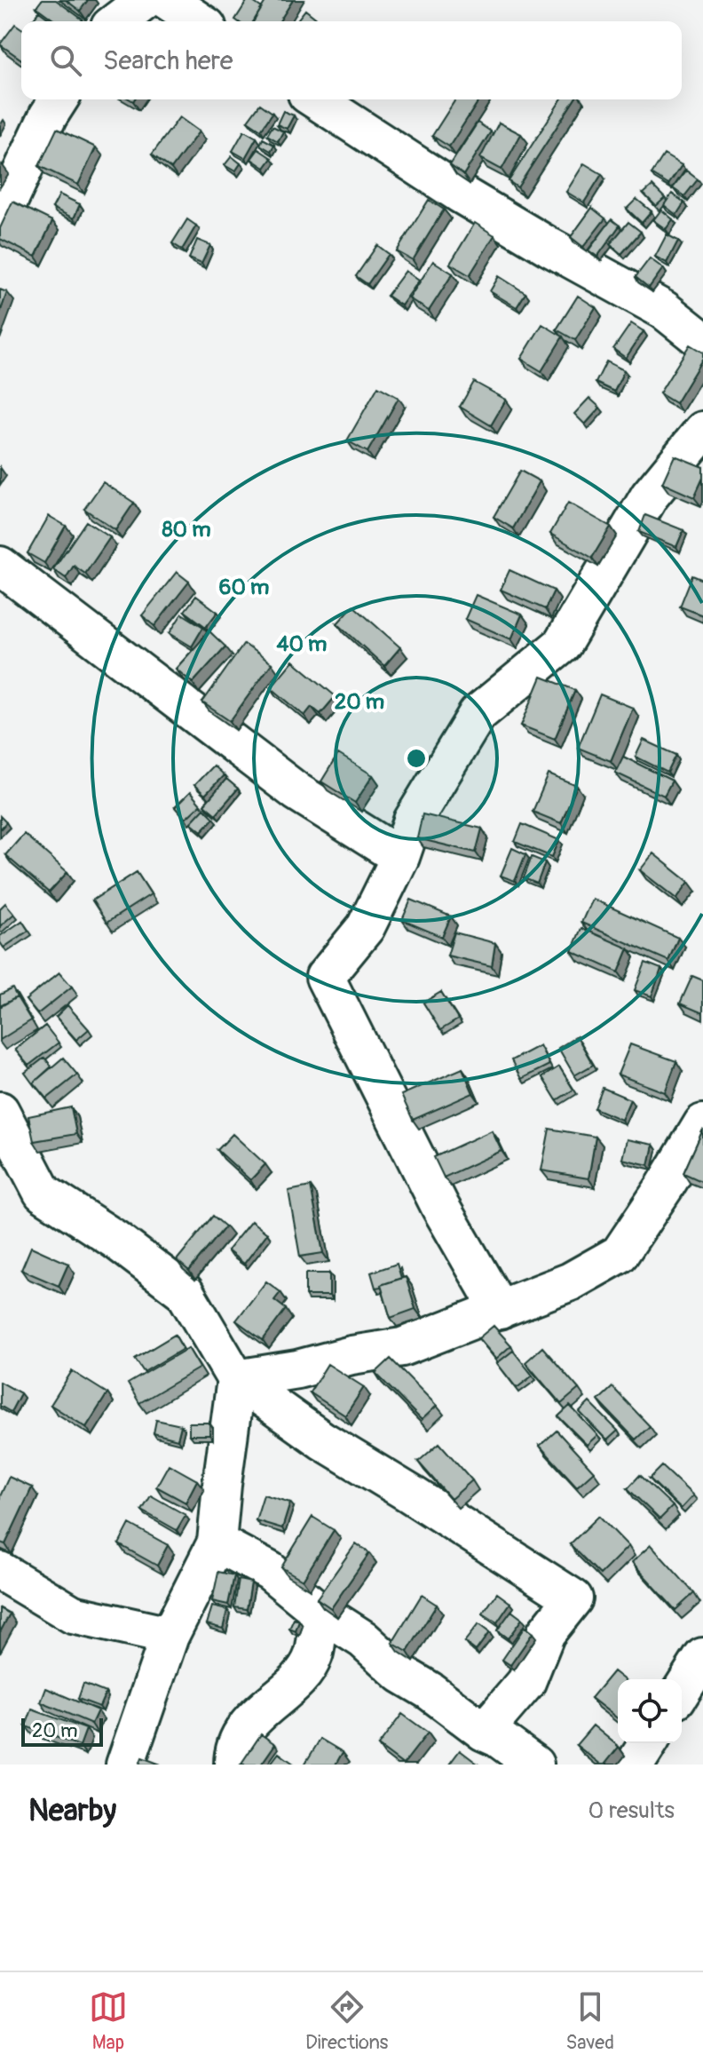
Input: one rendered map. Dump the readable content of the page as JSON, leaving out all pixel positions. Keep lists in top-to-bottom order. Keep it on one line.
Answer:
{"scale_bar":"20 m","page":{"search":"Search here","scale":"20 m","heading":["Nearby","0 results"],"nav":["Map","Directions","Saved"]},"rings":["80 m","60 m","40 m","20 m"]}
